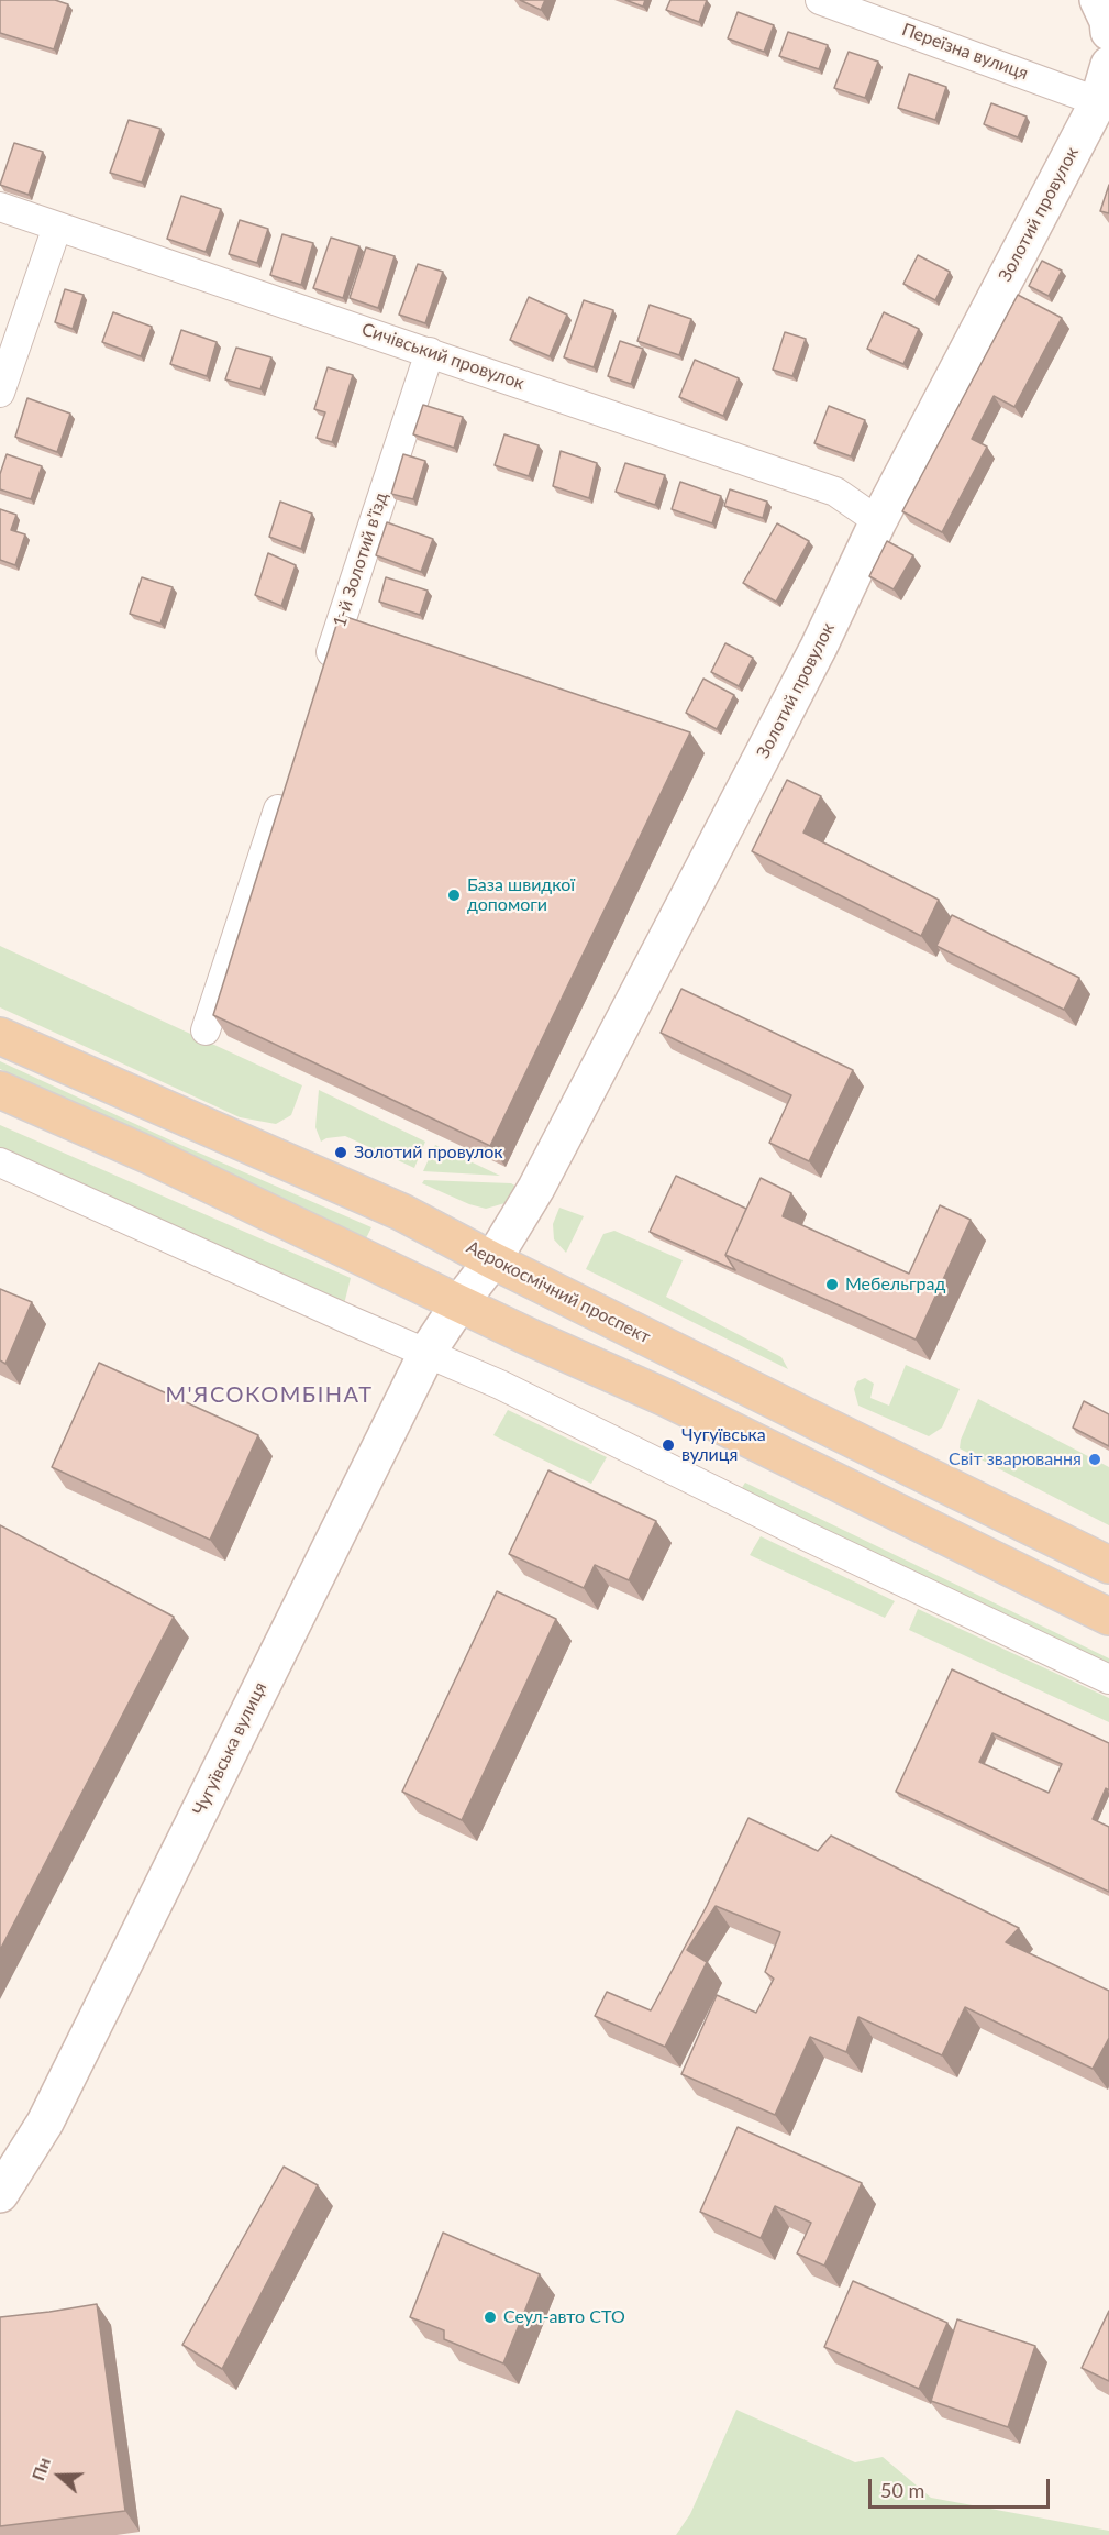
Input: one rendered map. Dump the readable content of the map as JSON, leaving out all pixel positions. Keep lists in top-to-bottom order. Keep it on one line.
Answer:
{"streets":{"main road":["Золотий провулок","Аерокосмічний проспект","Чугуївська вулиця"],"street":["Переїзна вулиця","Сичівський провулок","1-й Золотий в’їзд"]},"crossings":[["Переїзна вулиця","Золотий провулок"],["Золотий провулок","Сичівський провулок"],["Золотий провулок","Аерокосмічний проспект"],["Золотий провулок","Чугуївська вулиця"],["Сичівський провулок","1-й Золотий в’їзд"]],"districts":["М'ЯСОКОМБІНАТ"],"places":["База швидкої допомоги","Золотий провулок","Мебельград","Чугуївська вулиця","Світ зварювання","Сеул-авто СТО"],"scale_bar":"50 m","north":"left"}
